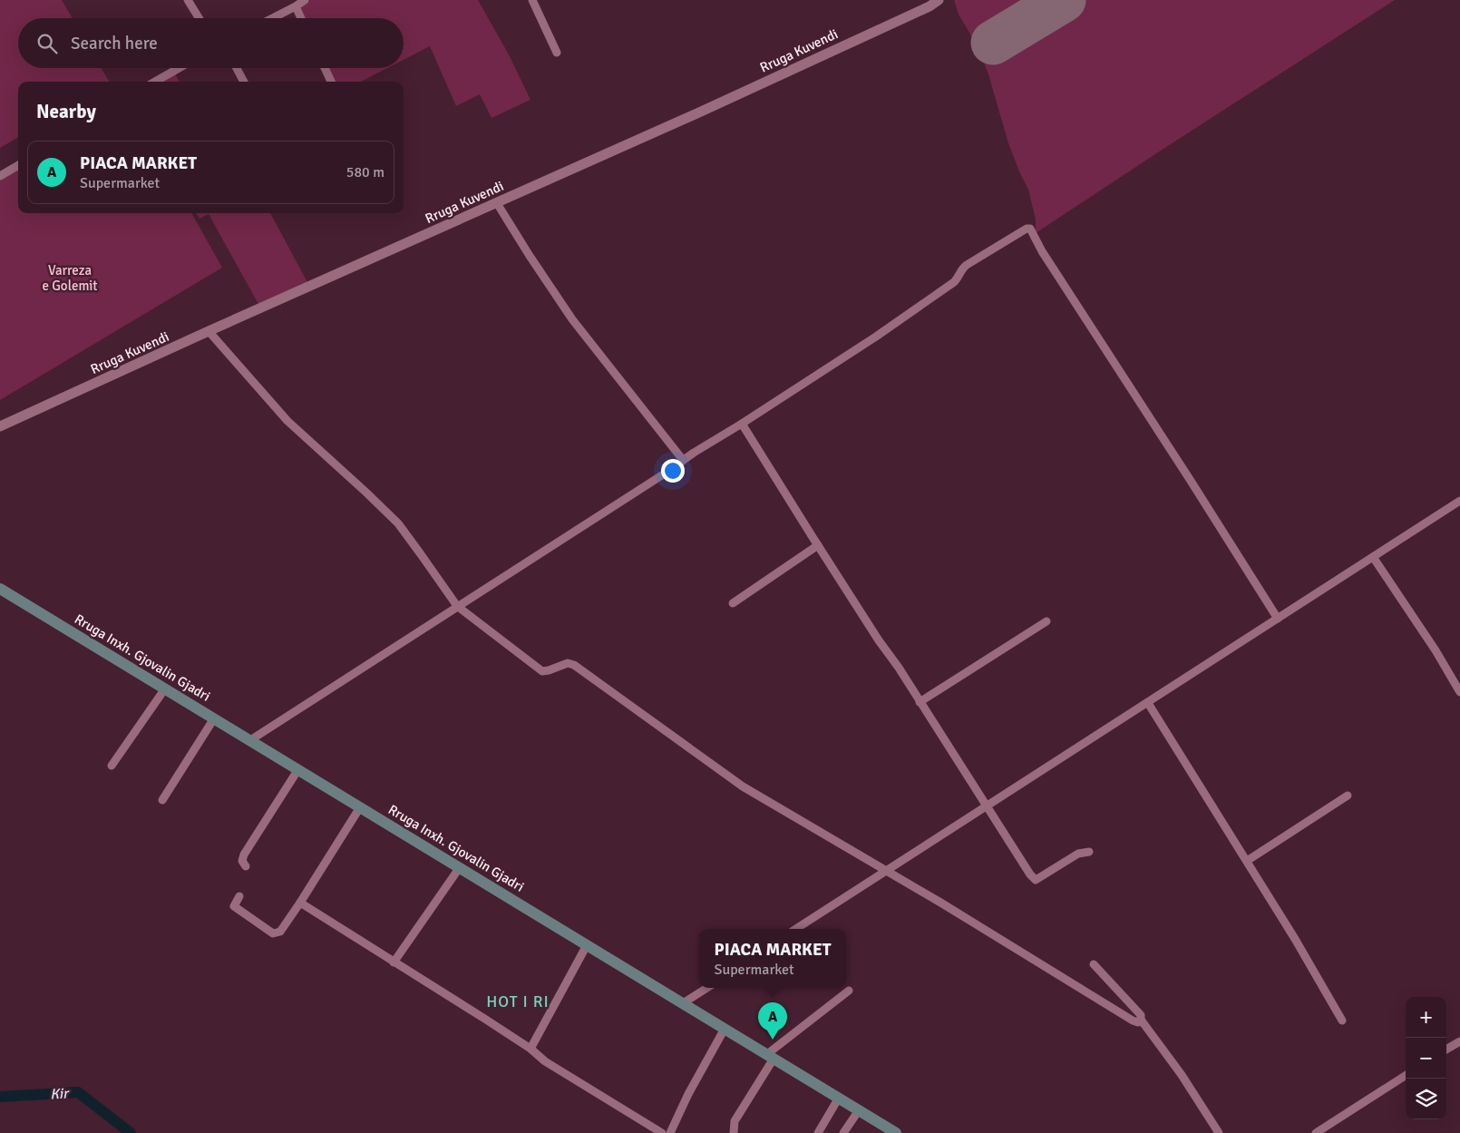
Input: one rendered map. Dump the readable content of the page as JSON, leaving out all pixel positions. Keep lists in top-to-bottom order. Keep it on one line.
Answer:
{"streets":{"main road":["Rruga Inxh. Gjovalin Gjadri"],"street":["Rruga Kuvendi"]},"districts":["HOT I RI"],"water":["Kir"],"parks":["Varreza e Golemit"],"page":{"search":"Search here","heading":"Nearby","list":[{"mark":"A","name":"PIACA MARKET","note":"Supermarket","value":"580 m"}],"popup":["PIACA MARKET","Supermarket"],"map_buttons":["+","−"],"pins":"A"}}
